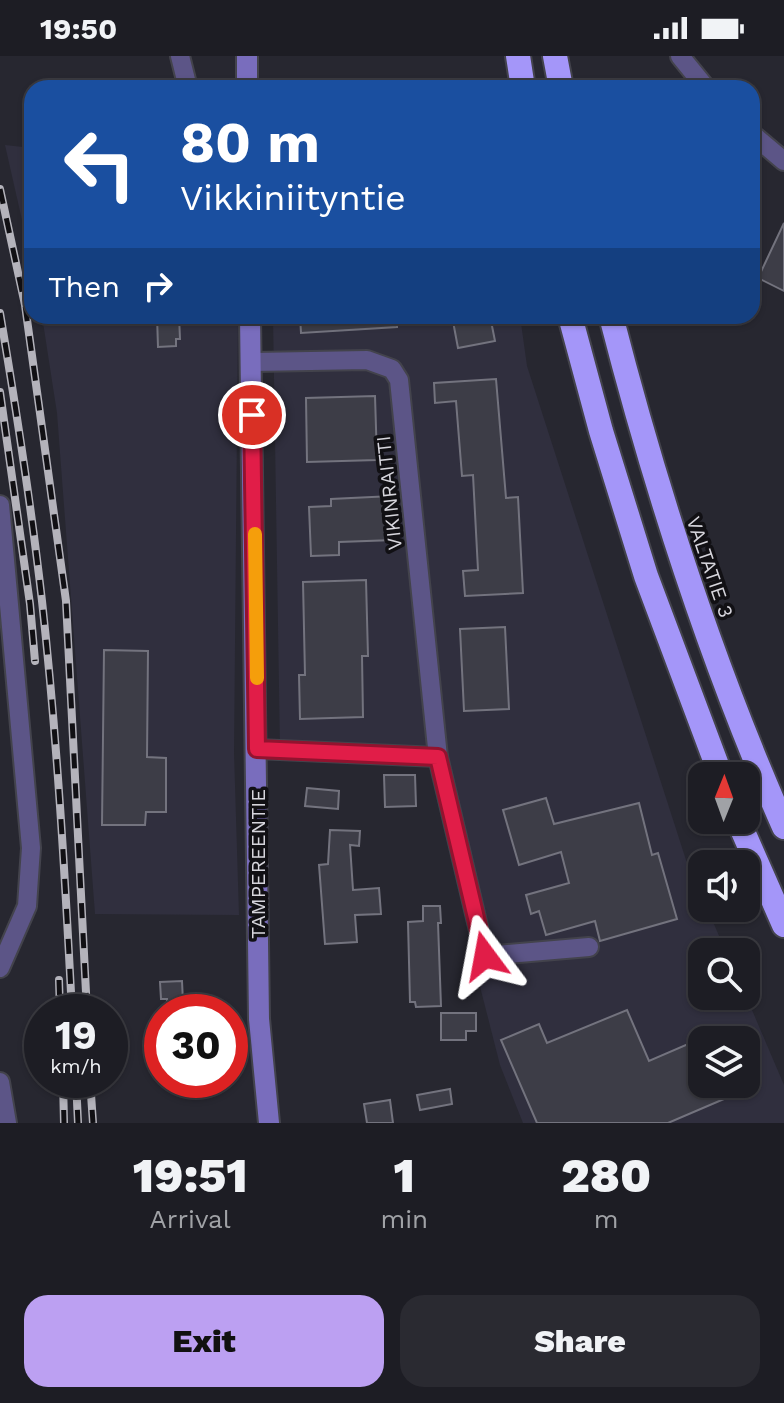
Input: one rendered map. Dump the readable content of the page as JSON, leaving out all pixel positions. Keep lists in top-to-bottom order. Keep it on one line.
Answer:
{"streets":{"highway":["VALTATIE 3"],"main road":["TAMPEREENTIE"],"street":["VIKINRAITTI"]},"crossings":[["VIKINRAITTI","TAMPEREENTIE"]],"north":"top","page":{"status":"19:50","turn":["80 m","Vikkiniityntie"],"then":"Then","speed":"19 km/h","limit":"30","eta":["19:51","Arrival","1","min","280","m"],"buttons":["Exit","Share"]}}
